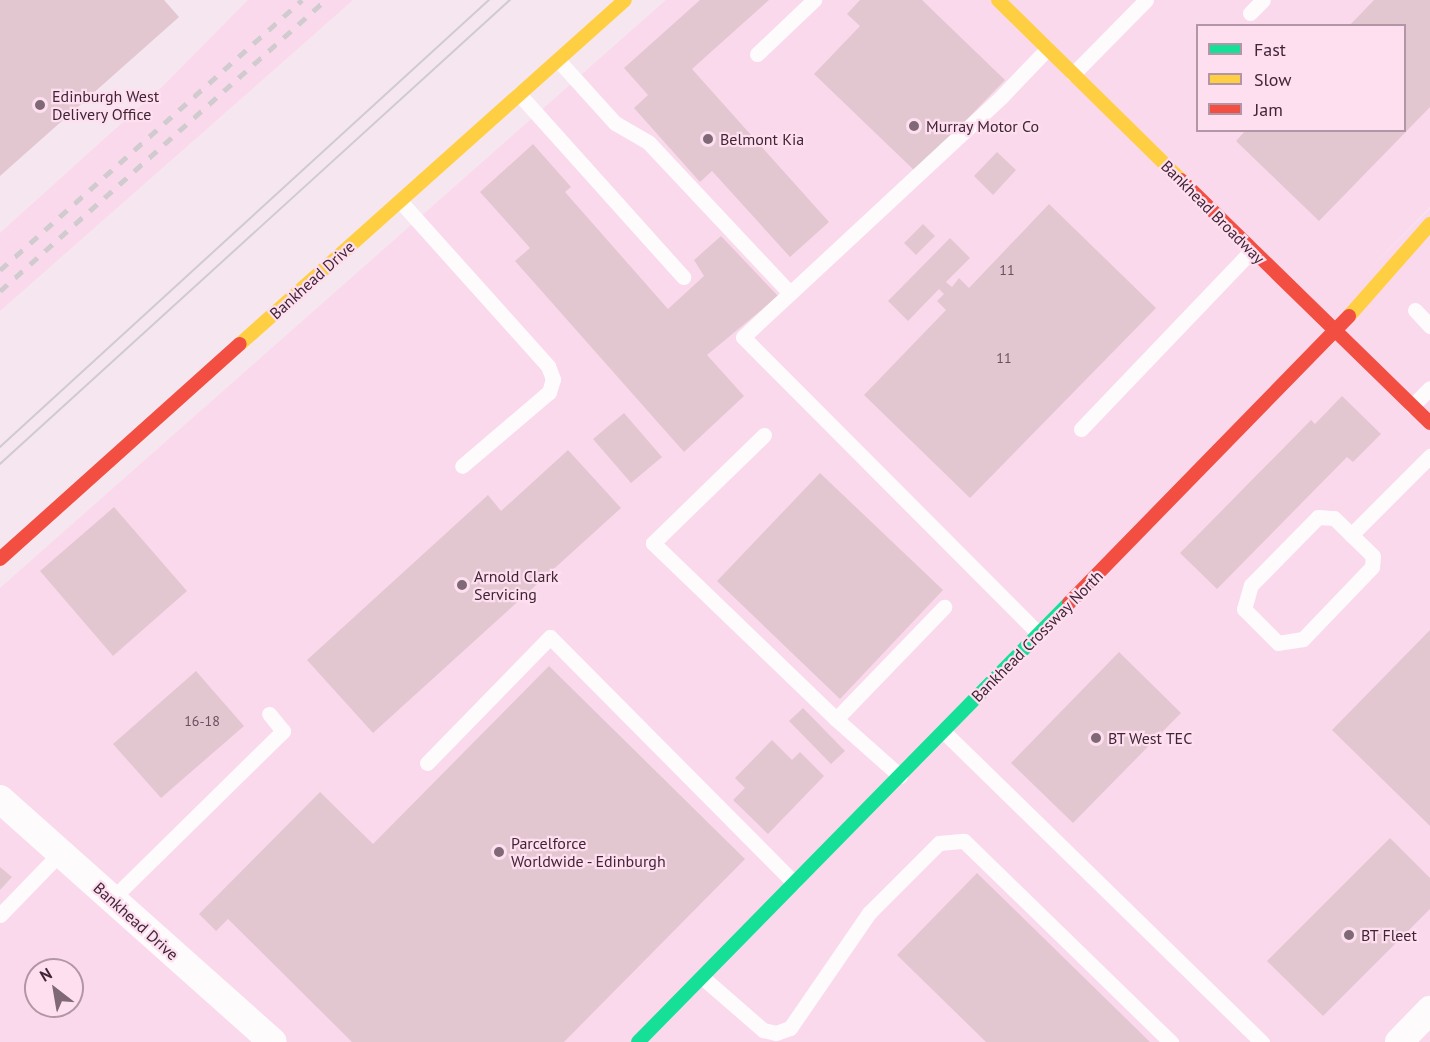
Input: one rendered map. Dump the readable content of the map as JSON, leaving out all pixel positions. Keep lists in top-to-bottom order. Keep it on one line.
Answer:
{"streets":{"street":["Bankhead Broadway","Bankhead Drive","Bankhead Crossway North"]},"crossings":[["Bankhead Broadway","Bankhead Crossway North"]],"places":["Edinburgh West Delivery Office","Murray Motor Co","Belmont Kia","Arnold Clark Servicing","BT West TEC","Parcelforce Worldwide - Edinburgh","BT Fleet"],"house_numbers":["11","11","16-18"],"legend":["Fast","Slow","Jam"],"north":"top left"}
